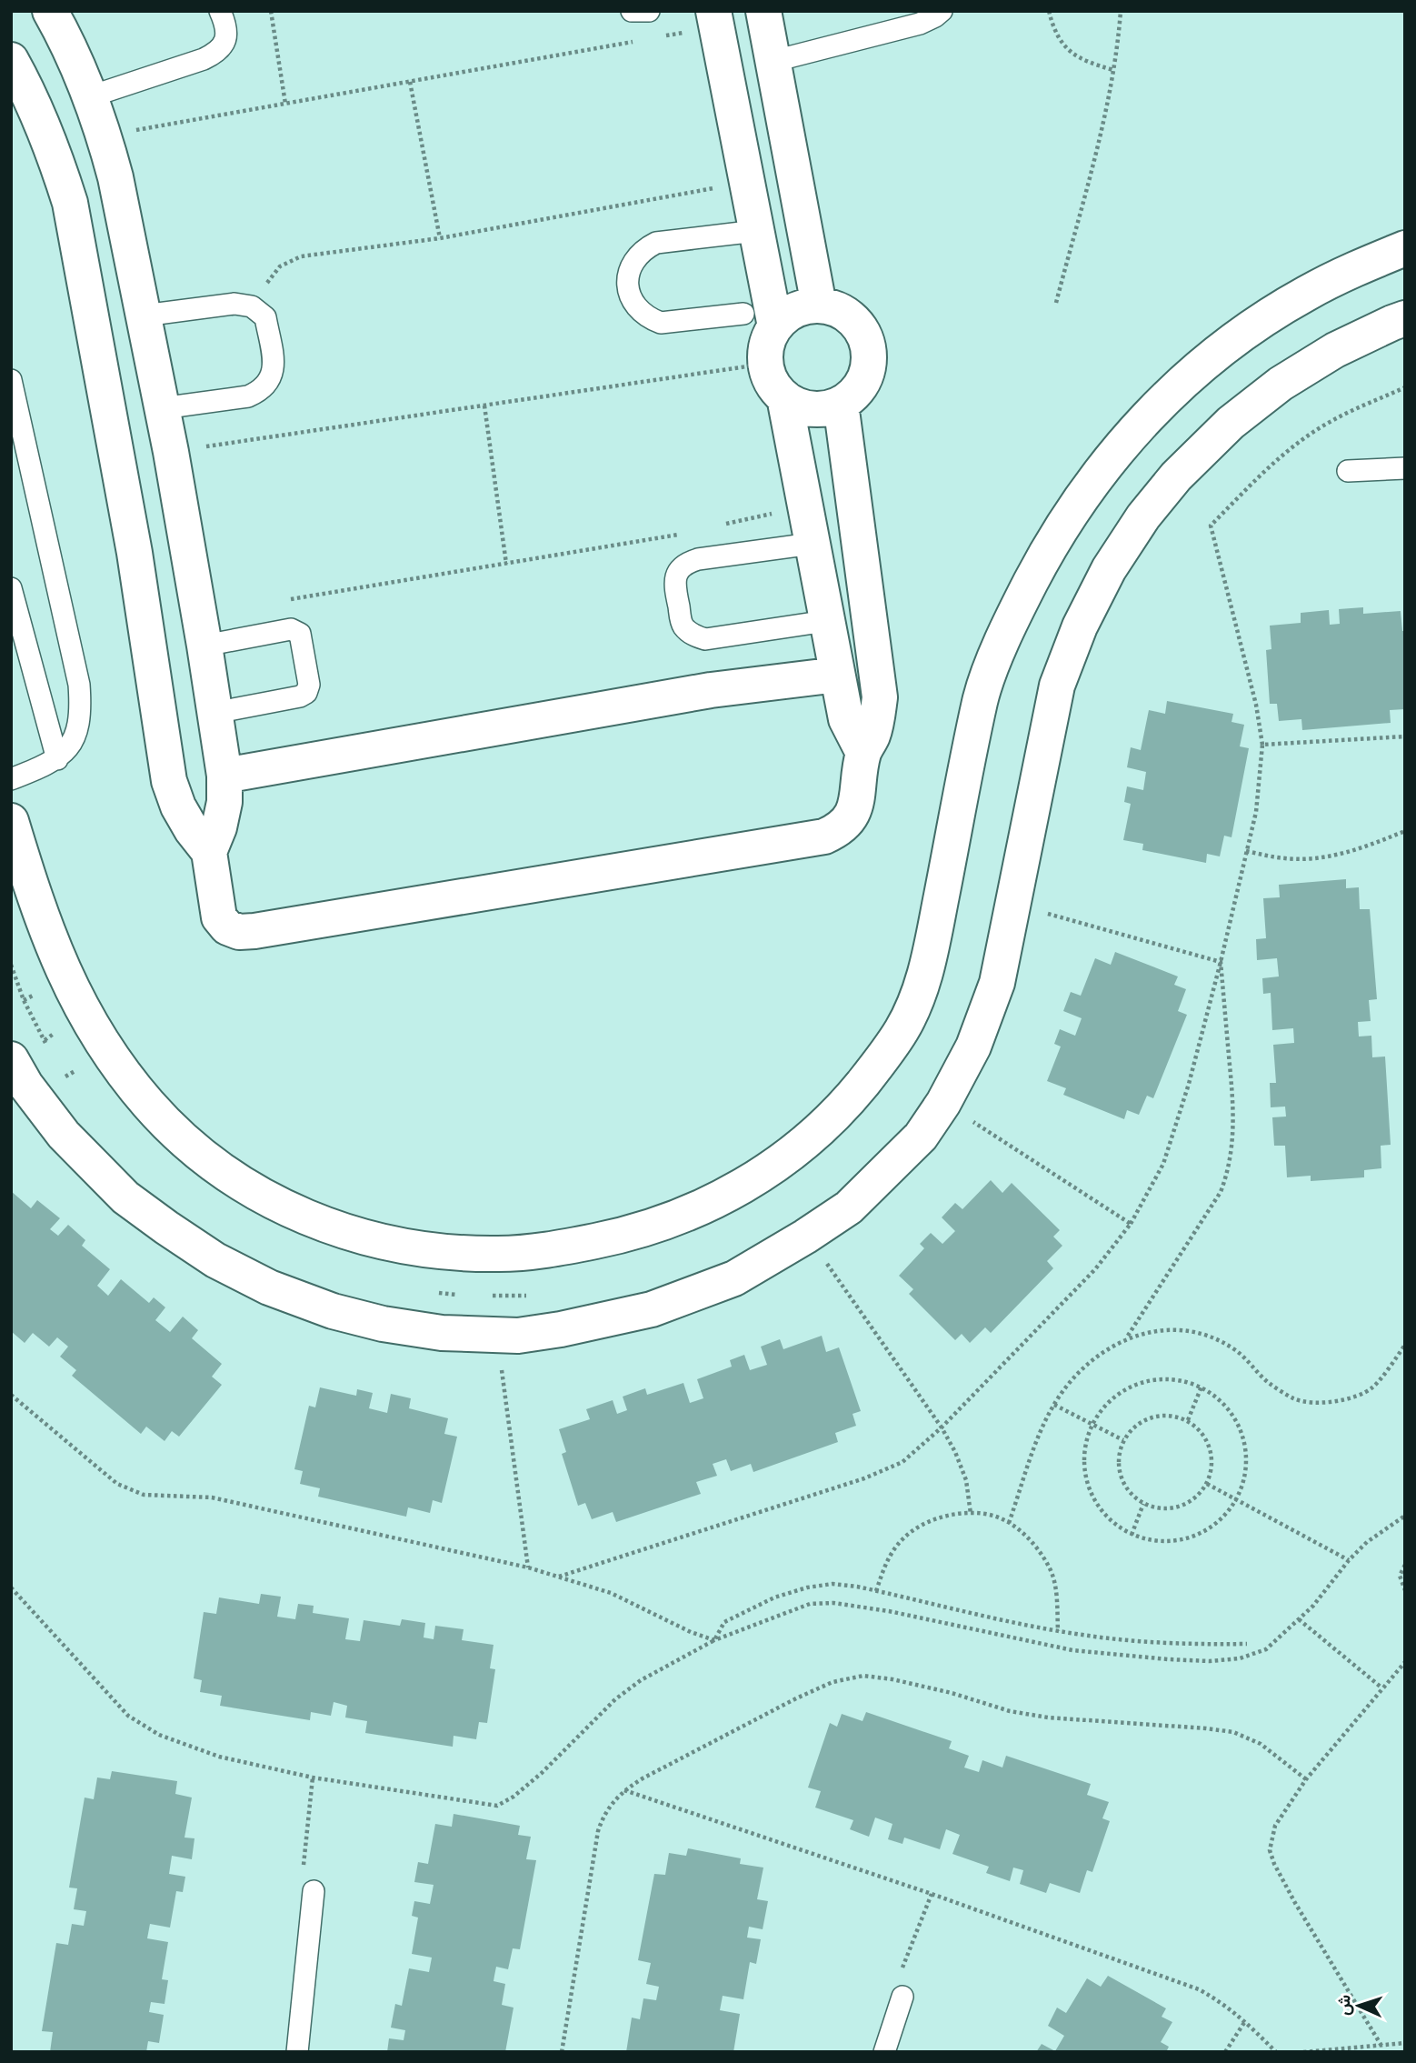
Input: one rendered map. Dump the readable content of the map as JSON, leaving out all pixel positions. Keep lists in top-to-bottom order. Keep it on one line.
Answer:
{"north":"left"}
